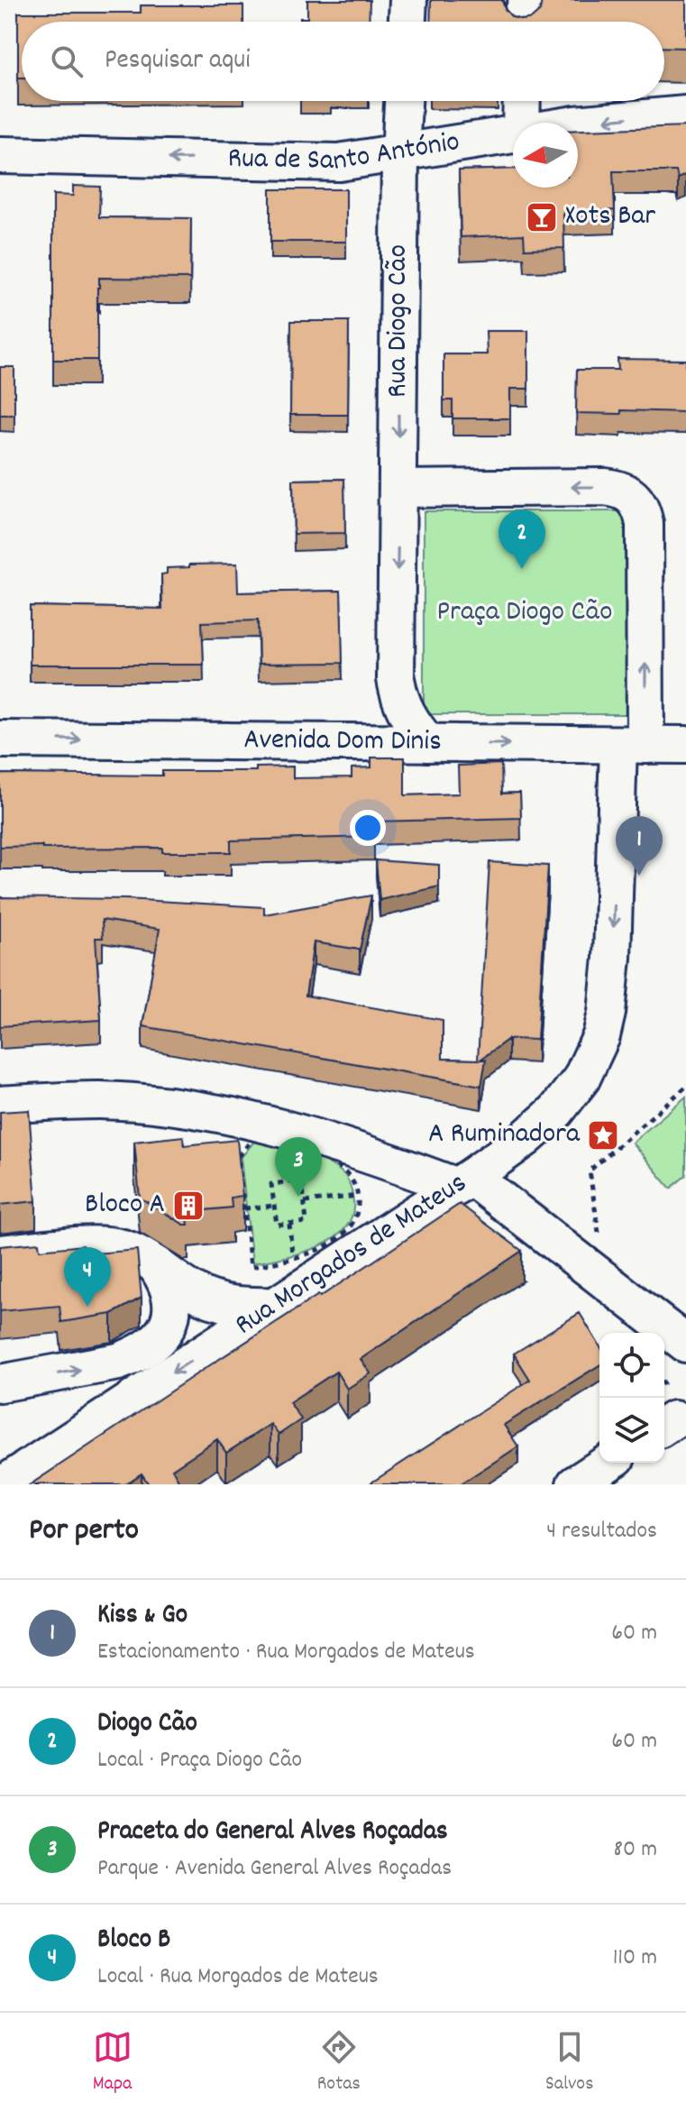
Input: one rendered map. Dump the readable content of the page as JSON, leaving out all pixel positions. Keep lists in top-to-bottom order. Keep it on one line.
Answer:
{"streets":{"street":["Rua de Santo António","Rua Diogo Cão","Avenida Dom Dinis","Rua Morgados de Mateus"]},"crossings":[["Rua de Santo António","Rua Diogo Cão"],["Avenida Dom Dinis","Rua Morgados de Mateus"]],"one_way":["Rua de Santo António","Rua Diogo Cão","Avenida Dom Dinis","Rua Morgados de Mateus"],"parks":["Praça Diogo Cão"],"places":{"bar":["Xots Bar"],"place":["A Ruminadora"],"building":["Bloco A"]},"north":"left","page":{"search":"Pesquisar aqui","pins":["2","1","3","4"],"heading":["Por perto","4 resultados"],"list":[{"mark":"1","name":"Kiss & Go","note":"Estacionamento · Rua Morgados de Mateus","value":"60 m"},{"mark":"2","name":"Diogo Cão","note":"Local · Praça Diogo Cão","value":"60 m"},{"mark":"3","name":"Praceta do General Alves Roçadas","note":"Parque · Avenida General Alves Roçadas","value":"80 m"},{"mark":"4","name":"Bloco B","note":"Local · Rua Morgados de Mateus","value":"110 m"}],"nav":["Mapa","Rotas","Salvos"]}}
